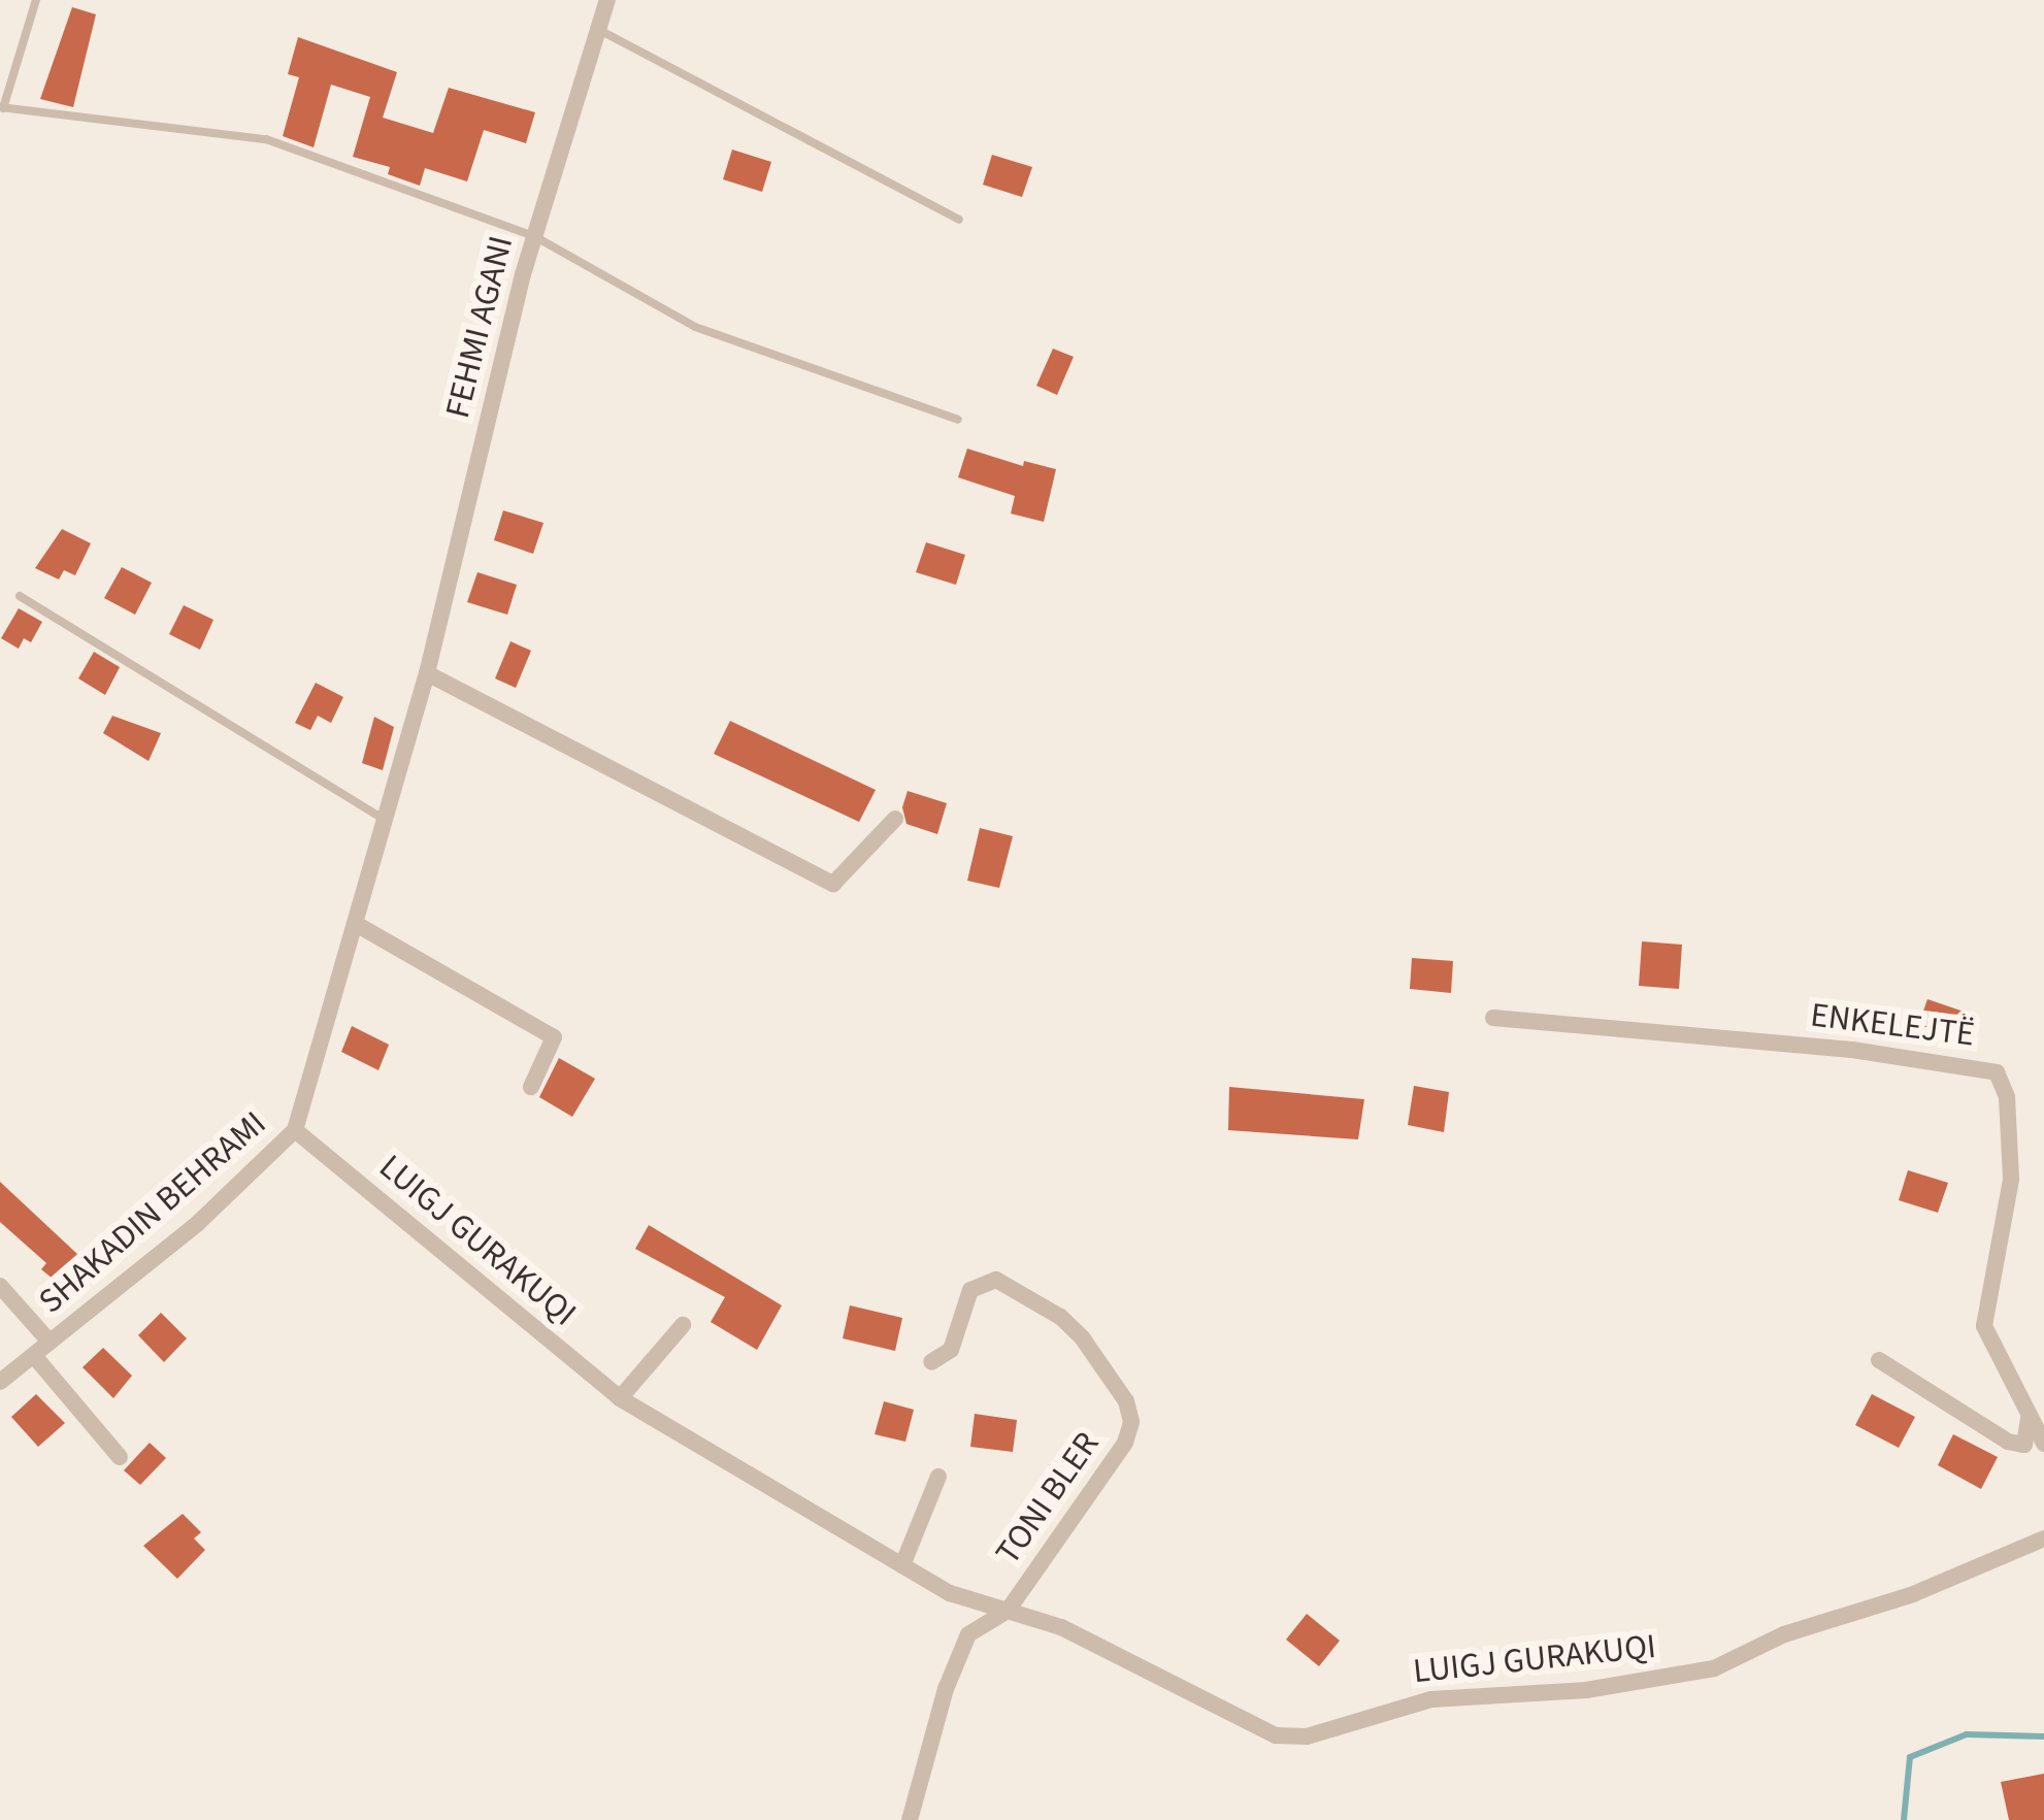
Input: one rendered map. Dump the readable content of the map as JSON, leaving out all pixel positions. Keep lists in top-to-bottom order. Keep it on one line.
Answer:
{"streets":{"street":["FEHMI AGANI","ENKELEJTË","SHAKADIN BEHRAMI","LUIGJ GURAKUQI","TONI BLER"]},"crossings":[["FEHMI AGANI","SHAKADIN BEHRAMI"],["FEHMI AGANI","LUIGJ GURAKUQI"],["SHAKADIN BEHRAMI","LUIGJ GURAKUQI"],["LUIGJ GURAKUQI","TONI BLER"]]}
